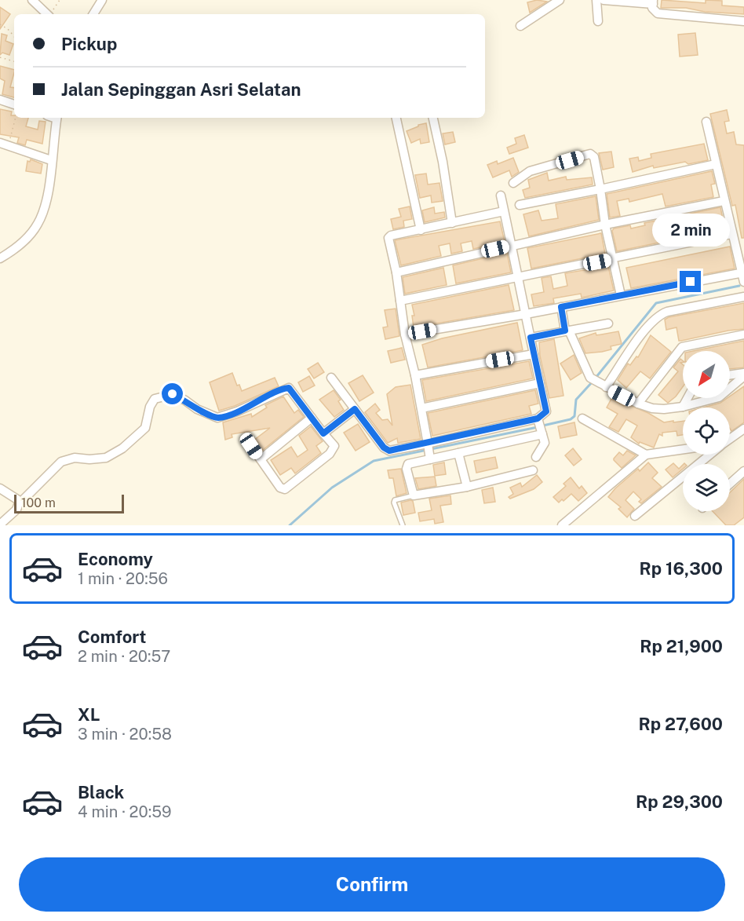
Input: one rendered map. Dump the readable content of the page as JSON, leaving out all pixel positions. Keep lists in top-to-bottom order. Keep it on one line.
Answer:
{"scale_bar":"100 m","north":"bottom left","page":{"banner":["Pickup","Jalan Sepinggan Asri Selatan"],"bubble":"2 min","scale":"100 m","list":[{"name":"Economy","note":"1 min · 20:56","value":"Rp 16,300"},{"name":"Comfort","note":"2 min · 20:57","value":"Rp 21,900"},{"name":"XL","note":"3 min · 20:58","value":"Rp 27,600"},{"name":"Black","note":"4 min · 20:59","value":"Rp 29,300"}],"buttons":"Confirm"}}
